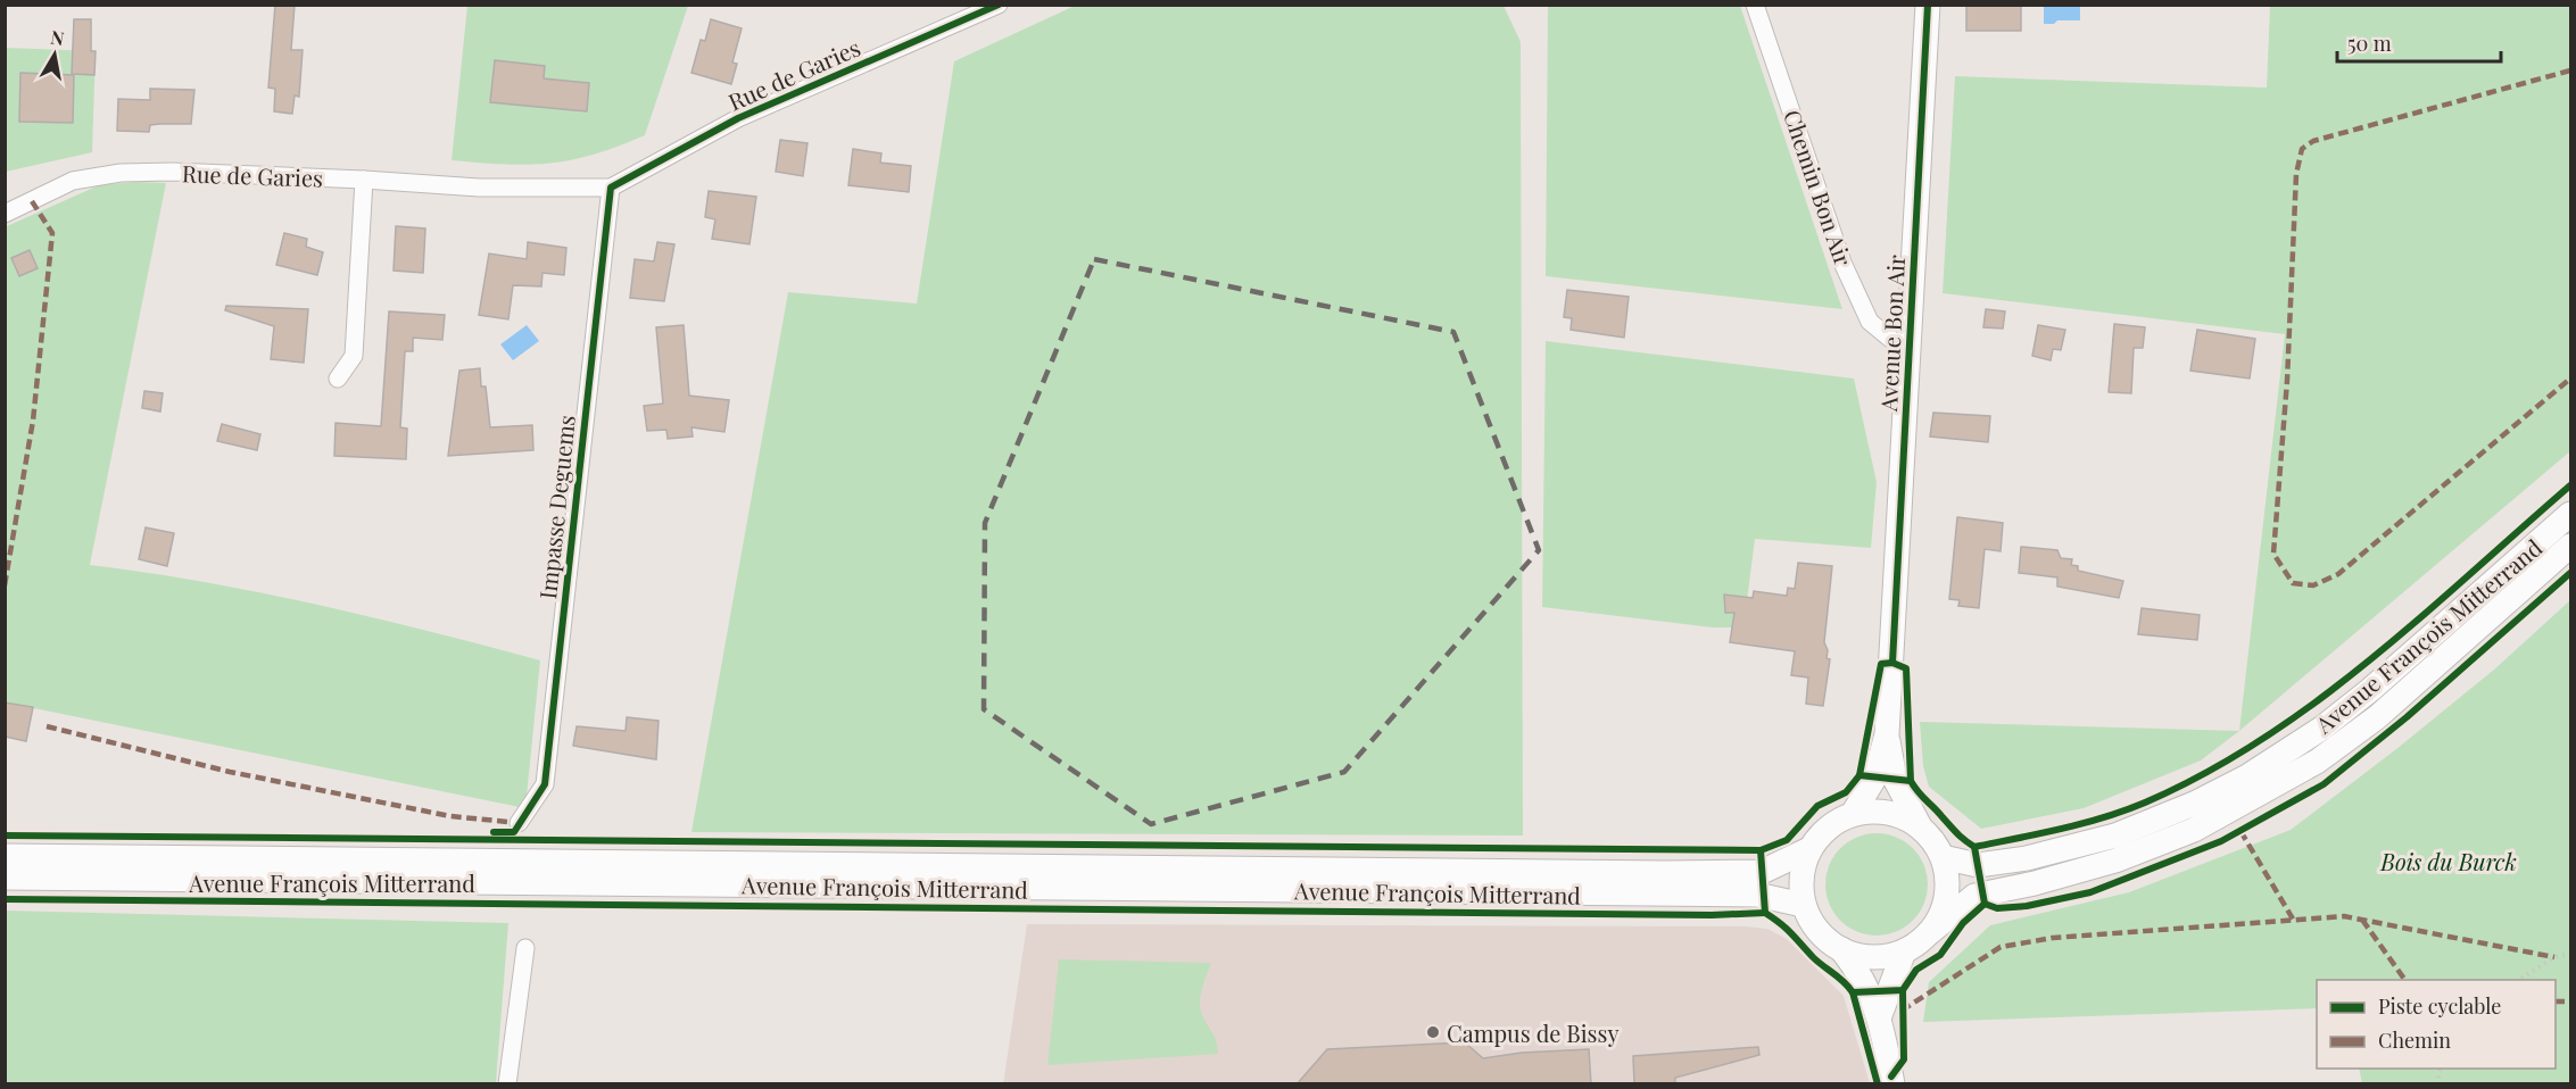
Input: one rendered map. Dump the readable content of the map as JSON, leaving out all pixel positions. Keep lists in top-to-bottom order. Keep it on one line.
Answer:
{"streets":{"main road":["Avenue Bon Air","Avenue François Mitterrand"],"street":["Rue de Garies","Chemin Bon Air","Impasse Deguems"]},"crossings":[["Rue de Garies","Impasse Deguems"],["Chemin Bon Air","Avenue Bon Air"],["Avenue Bon Air","Avenue François Mitterrand"]],"parks":["Bois du Burck"],"places":["Campus de Bissy"],"legend":["Piste cyclable","Chemin"],"scale_bar":"50 m","north":"top"}
